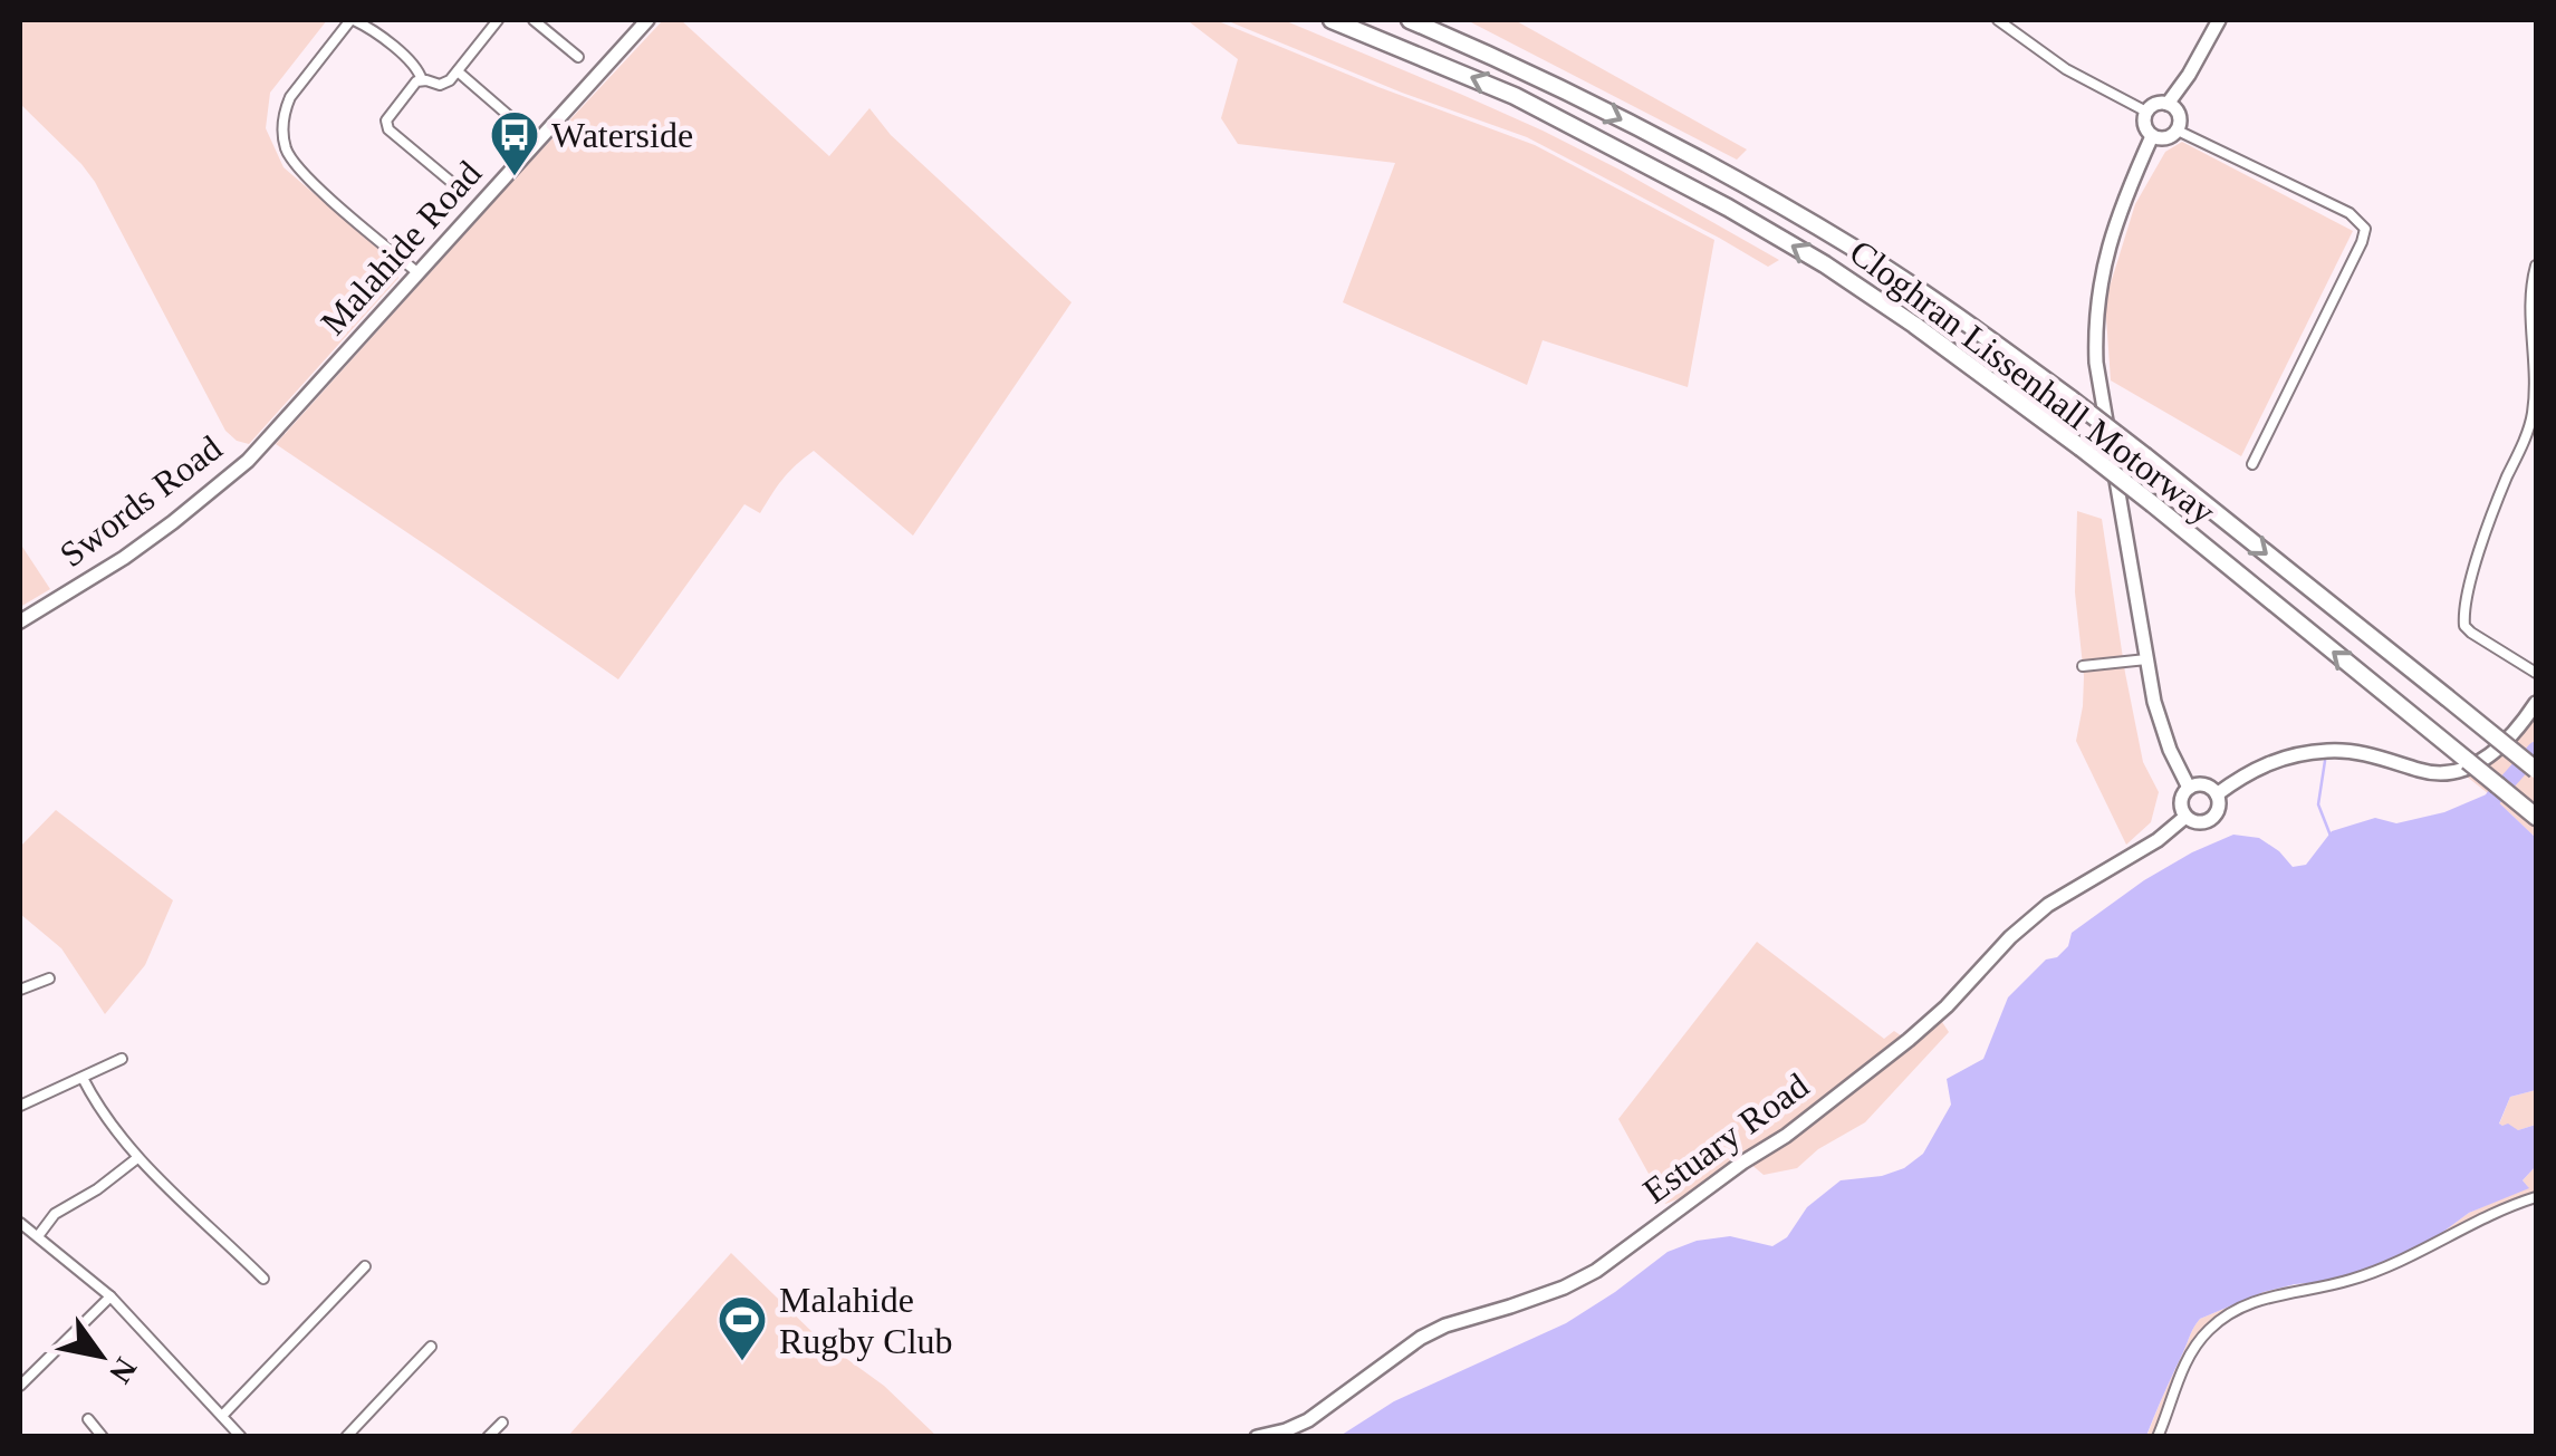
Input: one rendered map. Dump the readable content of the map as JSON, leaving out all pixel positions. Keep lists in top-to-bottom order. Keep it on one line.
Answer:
{"streets":{"highway":["Cloghran Lissenhall Motorway"],"street":["Malahide Road","Swords Road","Estuary Road"]},"crossings":[["Malahide Road","Swords Road"]],"places":{"bus stop":["Waterside"],"sports":["Malahide Rugby Club"]},"north":"bottom right"}
